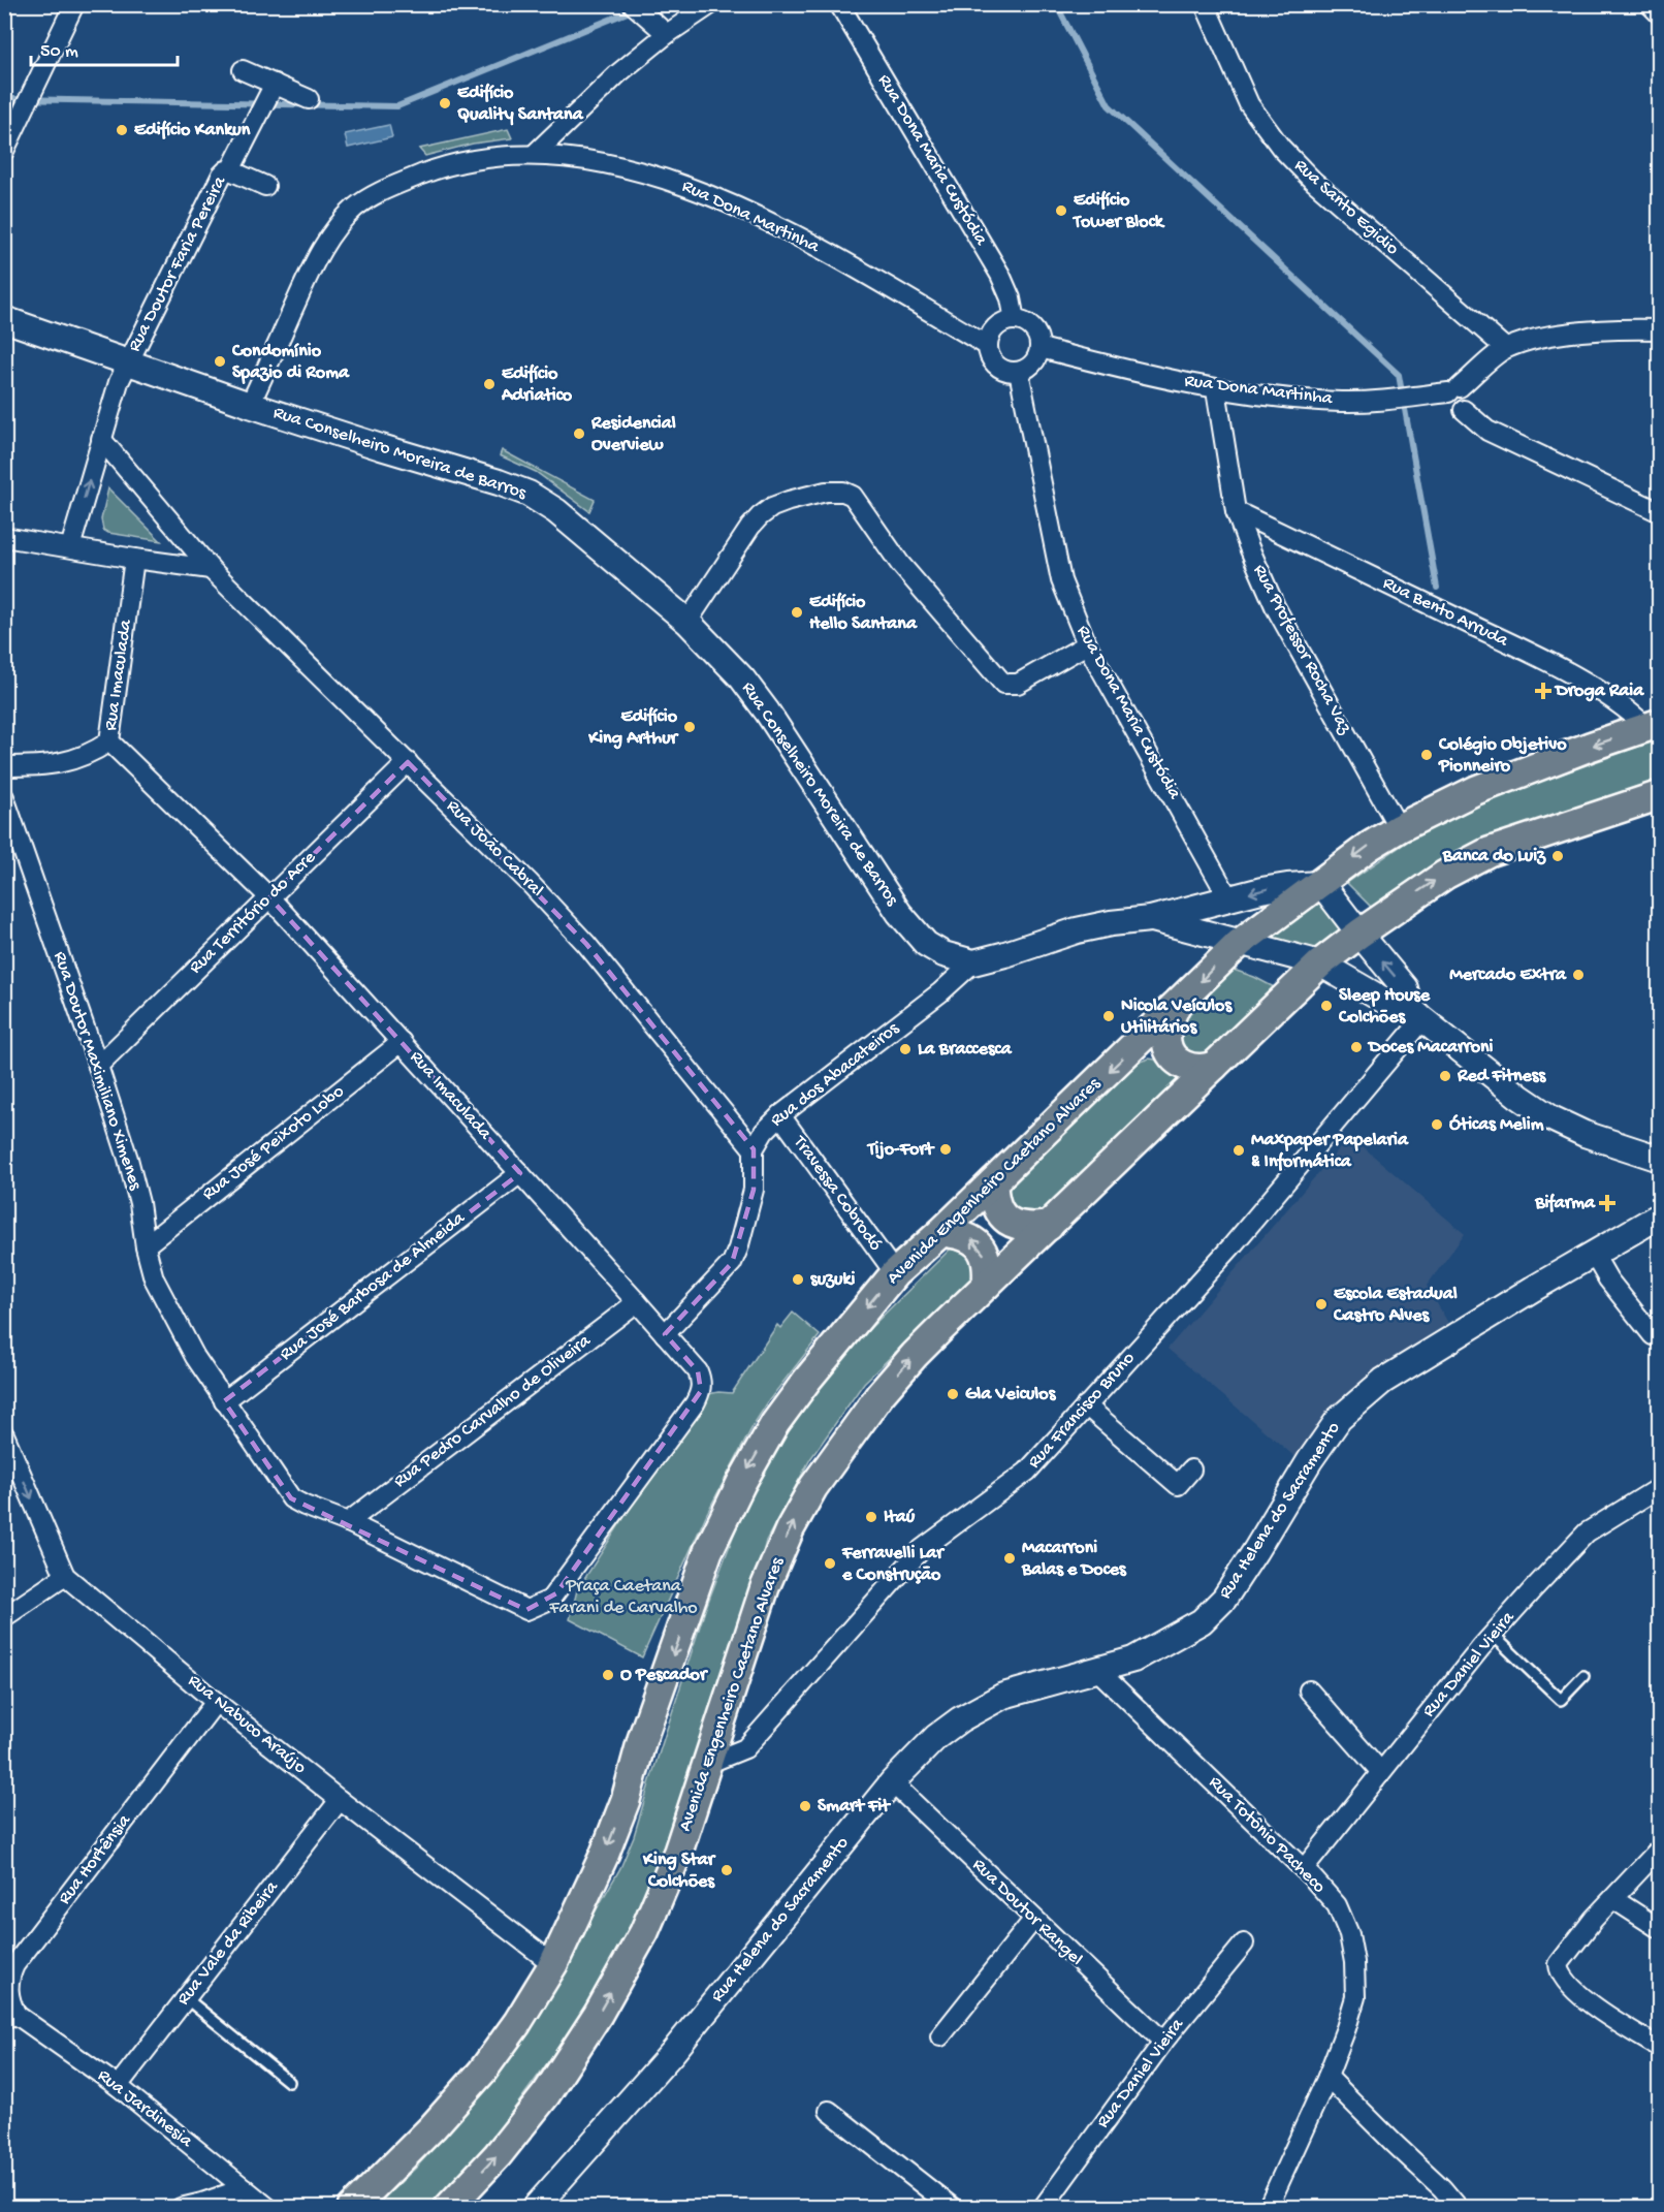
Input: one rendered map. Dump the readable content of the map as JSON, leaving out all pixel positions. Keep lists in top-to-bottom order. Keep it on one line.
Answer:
{"streets":{"main road":["Rua Conselheiro Moreira de Barros","Avenida Engenheiro Caetano Alvares","Rua Helena do Sacramento"],"street":["Rua Dona Maria Custódia","Rua Santo Egidio","Rua Dona Martinha","Rua Doutor Faria Pereira","Rua Bento Arruda","Rua Professor Rocha Vaz","Rua Imaculada","Rua João Cabral","Rua Território do Acre","Rua Doutor Maximiliano Ximenes","Rua dos Abacateiros","Rua José Peixoto Lobo","Travessa Cobrodó","Rua José Barbosa de Almeida","Rua Francisco Bruno","Rua Pedro Carvalho de Oliveira","Rua Daniel Vieira","Rua Nabuco Araújo","Rua Totônio Pacheco","Rua Hortênsia","Rua Doutor Rangel","Rua Vale da Ribeira","Rua Jardinesia"]},"crossings":[["Rua Dona Maria Custódia","Rua Dona Martinha"],["Rua Dona Maria Custódia","Rua Conselheiro Moreira de Barros"],["Rua Dona Martinha","Rua Conselheiro Moreira de Barros"],["Rua Dona Martinha","Rua Professor Rocha Vaz"],["Rua Doutor Faria Pereira","Rua Conselheiro Moreira de Barros"],["Rua Doutor Faria Pereira","Rua João Cabral"],["Rua Conselheiro Moreira de Barros","Rua dos Abacateiros"],["Rua Conselheiro Moreira de Barros","Avenida Engenheiro Caetano Alvares"],["Rua Conselheiro Moreira de Barros","Rua Francisco Bruno"],["Rua Bento Arruda","Rua Professor Rocha Vaz"],["Rua Bento Arruda","Avenida Engenheiro Caetano Alvares"],["Rua Professor Rocha Vaz","Avenida Engenheiro Caetano Alvares"],["Rua Imaculada","Rua Território do Acre"],["Rua Imaculada","Rua Doutor Maximiliano Ximenes"],["Rua Imaculada","Rua José Peixoto Lobo"],["Rua Imaculada","Rua José Barbosa de Almeida"],["Rua Imaculada","Rua Pedro Carvalho de Oliveira"],["Rua João Cabral","Rua Território do Acre"],["Rua João Cabral","Rua dos Abacateiros"],["Rua Território do Acre","Rua Doutor Maximiliano Ximenes"],["Rua Doutor Maximiliano Ximenes","Rua José Peixoto Lobo"],["Rua Doutor Maximiliano Ximenes","Rua José Barbosa de Almeida"],["Rua Doutor Maximiliano Ximenes","Rua Pedro Carvalho de Oliveira"],["Rua dos Abacateiros","Travessa Cobrodó"],["Avenida Engenheiro Caetano Alvares","Travessa Cobrodó"],["Avenida Engenheiro Caetano Alvares","Rua Francisco Bruno"],["Avenida Engenheiro Caetano Alvares","Rua Nabuco Araújo"],["Rua Helena do Sacramento","Rua Totônio Pacheco"],["Rua Helena do Sacramento","Rua Doutor Rangel"],["Rua Daniel Vieira","Rua Totônio Pacheco"],["Rua Daniel Vieira","Rua Doutor Rangel"],["Rua Nabuco Araújo","Rua Hortênsia"],["Rua Nabuco Araújo","Rua Vale da Ribeira"],["Rua Hortênsia","Rua Jardinesia"],["Rua Vale da Ribeira","Rua Jardinesia"]],"parks":["Praça Caetana Farani de Carvalho"],"places":{"other":["Edifício Quality Santana","Edifício Kankun","Edifício Tower Block","Condomínio Spazio di Roma","Edifício Adriatico","Residencial Overview","Edifício Hello Santana","Edifício King Arthur","Colégio Objetivo Pionneiro","Banca do Luiz","Mercado Extra","Sleep House Colchões","Nicola Veículos Utilitários","Doces Macarroni","La Braccesca","Red Fitness","Óticas Melim","Tijo-Fort","Maxpaper Papelaria & Informática","suzuki","Escola Estadual Castro Alves","Gla Veiculos","Itaú","Macarroni Balas e Doces","Ferravelli Lar e Construção","O Pescador","Smart Fit","King Star Colchões"],"health":["Droga Raia","Bifarma"]},"scale_bar":"50 m"}
